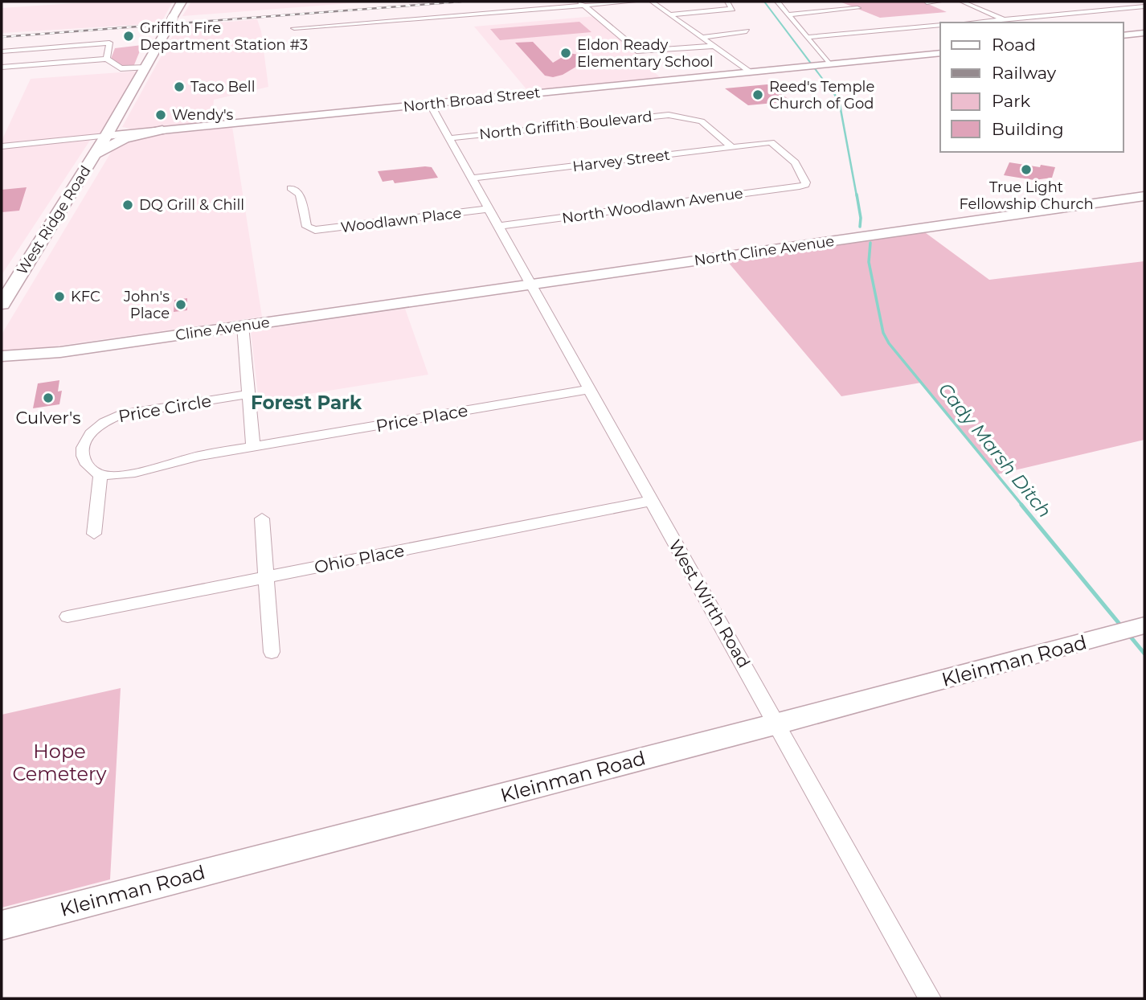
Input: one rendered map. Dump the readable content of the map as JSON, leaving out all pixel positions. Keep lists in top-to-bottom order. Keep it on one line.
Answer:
{"streets":{"main road":["West Ridge Road"],"street":["North Broad Street","North Griffith Boulevard","Harvey Street","North Woodlawn Avenue","Woodlawn Place","North Cline Avenue","Cline Avenue","Price Circle","Price Place","Ohio Place","West Wirth Road","Kleinman Road"]},"crossings":[["North Broad Street","West Ridge Road"],["North Broad Street","West Wirth Road"],["North Griffith Boulevard","Harvey Street"],["North Griffith Boulevard","West Wirth Road"],["Harvey Street","North Woodlawn Avenue"],["Harvey Street","West Wirth Road"],["North Woodlawn Avenue","West Wirth Road"],["Woodlawn Place","West Wirth Road"],["North Cline Avenue","Cline Avenue"],["North Cline Avenue","West Wirth Road"],["Price Place","West Wirth Road"],["Ohio Place","West Wirth Road"],["West Wirth Road","Kleinman Road"]],"districts":["Forest Park"],"water":["Cady Marsh Ditch"],"parks":["Hope Cemetery"],"places":["Griffith Fire Department Station #3","Eldon Ready Elementary School","Taco Bell","Reed's Temple Church of God","Wendy's","True Light Fellowship Church","DQ Grill & Chill","KFC","John's Place","Culver's"],"legend":["Road","Railway","Park","Building"]}
